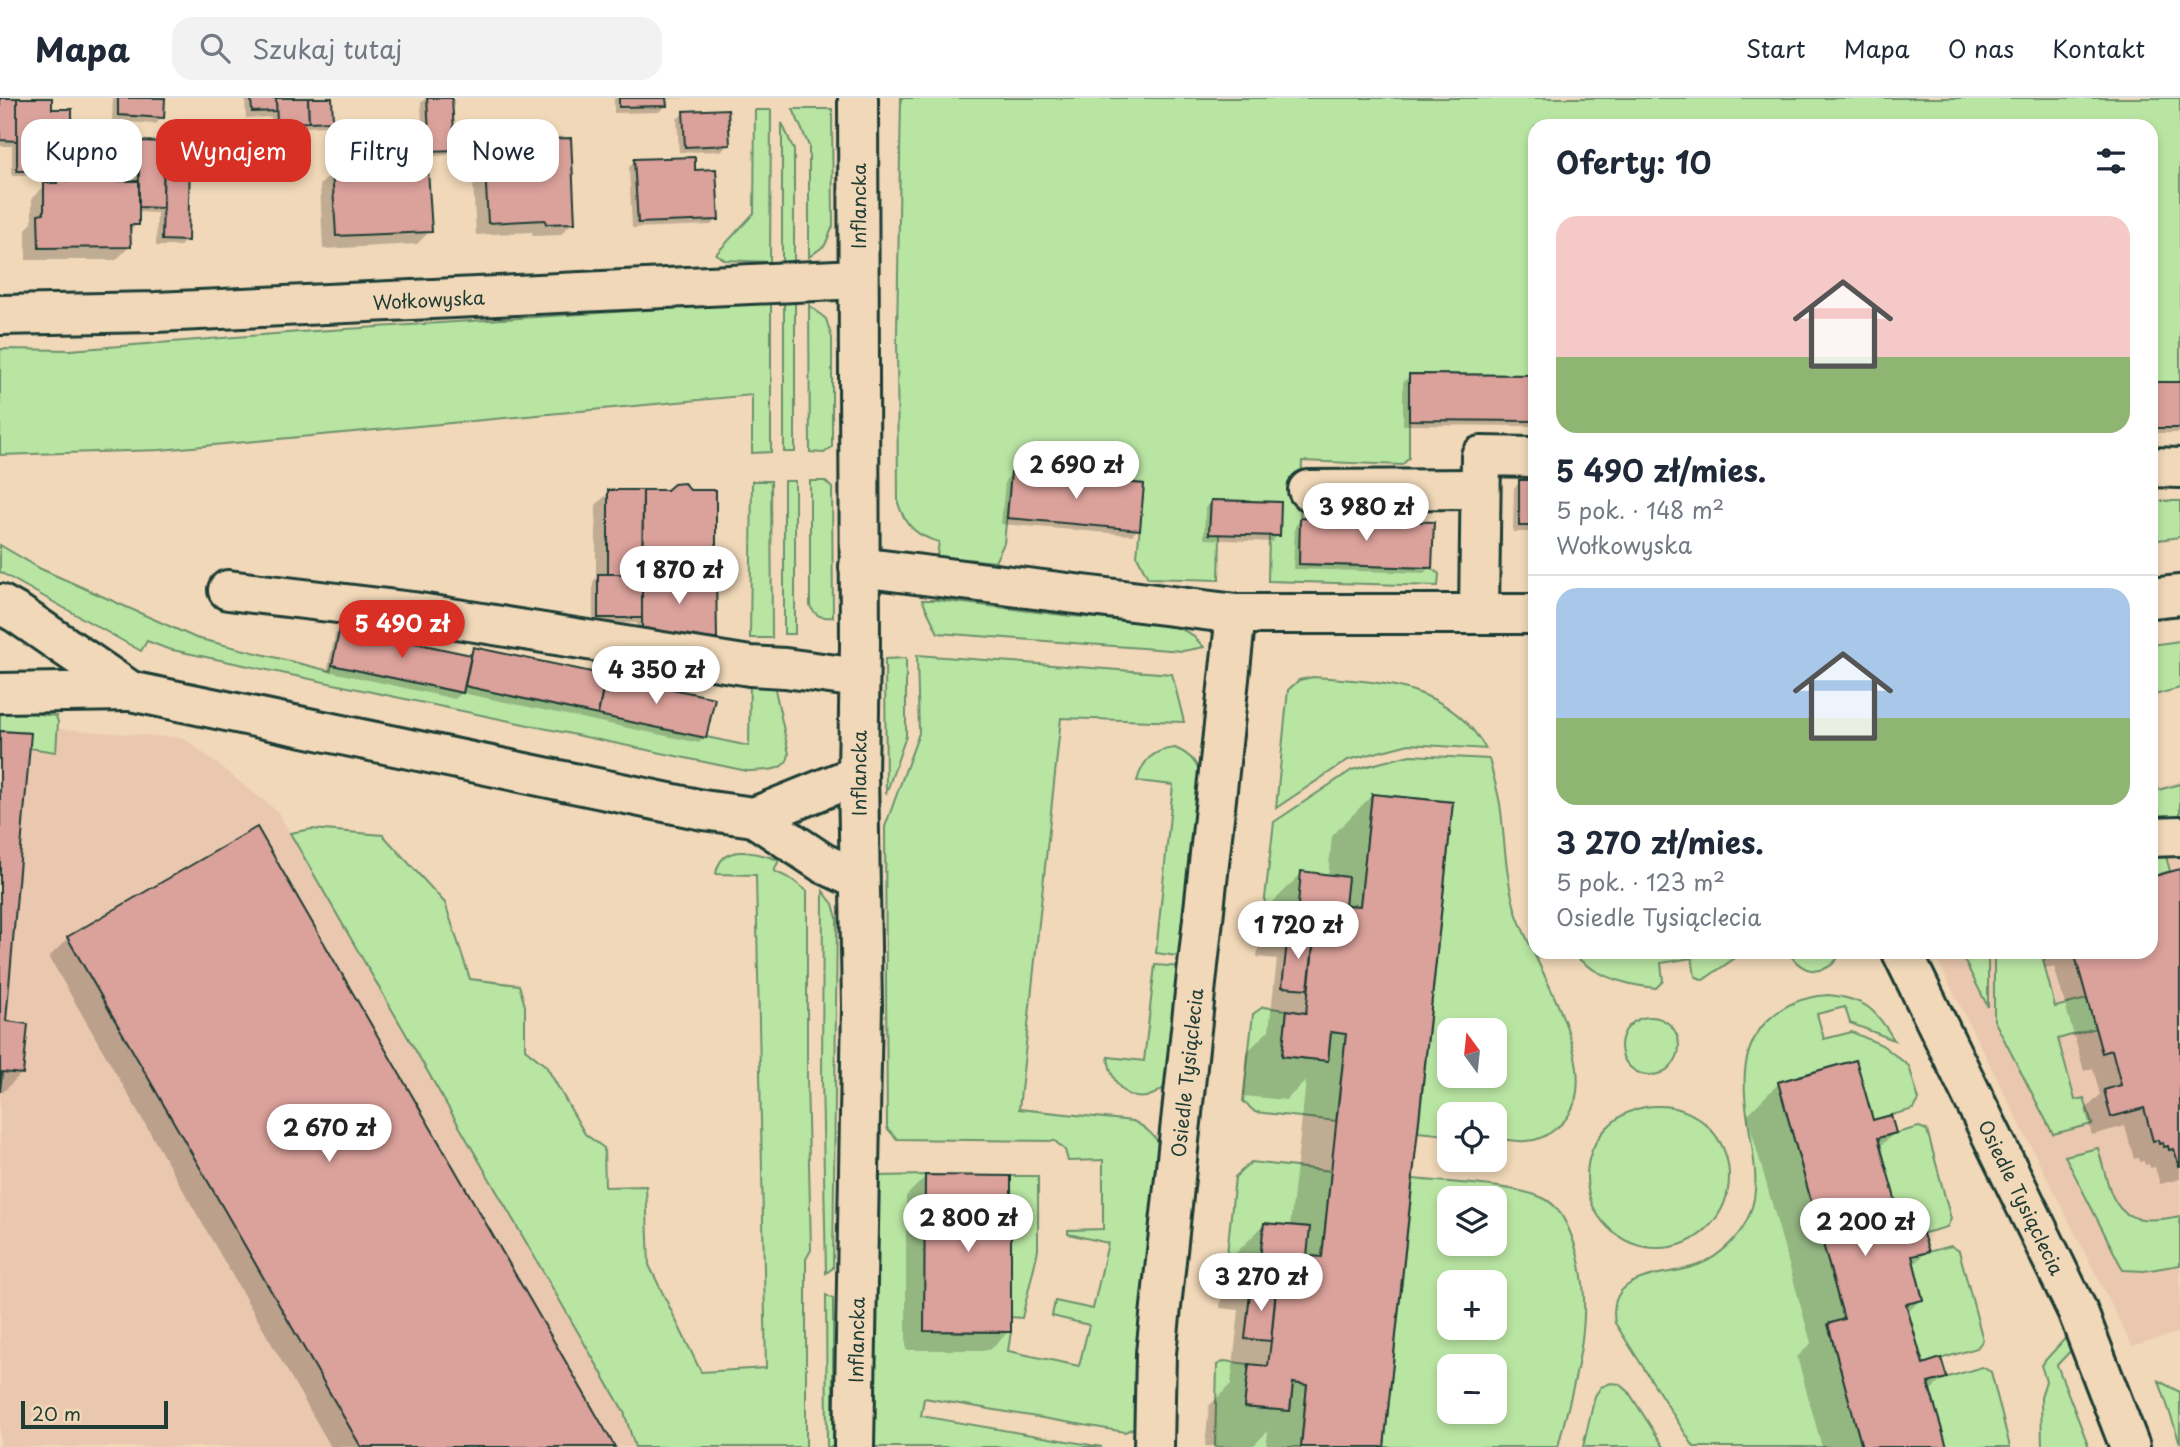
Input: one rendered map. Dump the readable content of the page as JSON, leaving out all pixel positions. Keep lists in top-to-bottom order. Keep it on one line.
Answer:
{"streets":{"street":["Inflancka","Wołkowyska","Osiedle Tysiąclecia"]},"crossings":[["Inflancka","Wołkowyska"]],"scale_bar":"20 m","north":"top","page":{"header":"Mapa","search":"Szukaj tutaj","nav":["Start","Mapa","O nas","Kontakt"],"chip":["Kupno","Wynajem","Filtry","Nowe"],"heading":"Oferty: 10","list":[{"name":"5 490 zł/mies.","note":"5 pok. · 148 m² · Wołkowyska"},{"name":"3 270 zł/mies.","note":"5 pok. · 123 m² · Osiedle Tysiąclecia"}],"price":["2 690 zł","3 980 zł","1 870 zł","5 490 zł","4 350 zł","1 720 zł","2 670 zł","2 800 zł","2 200 zł","3 270 zł"],"map_buttons":["+","−"],"scale":"20 m"}}
